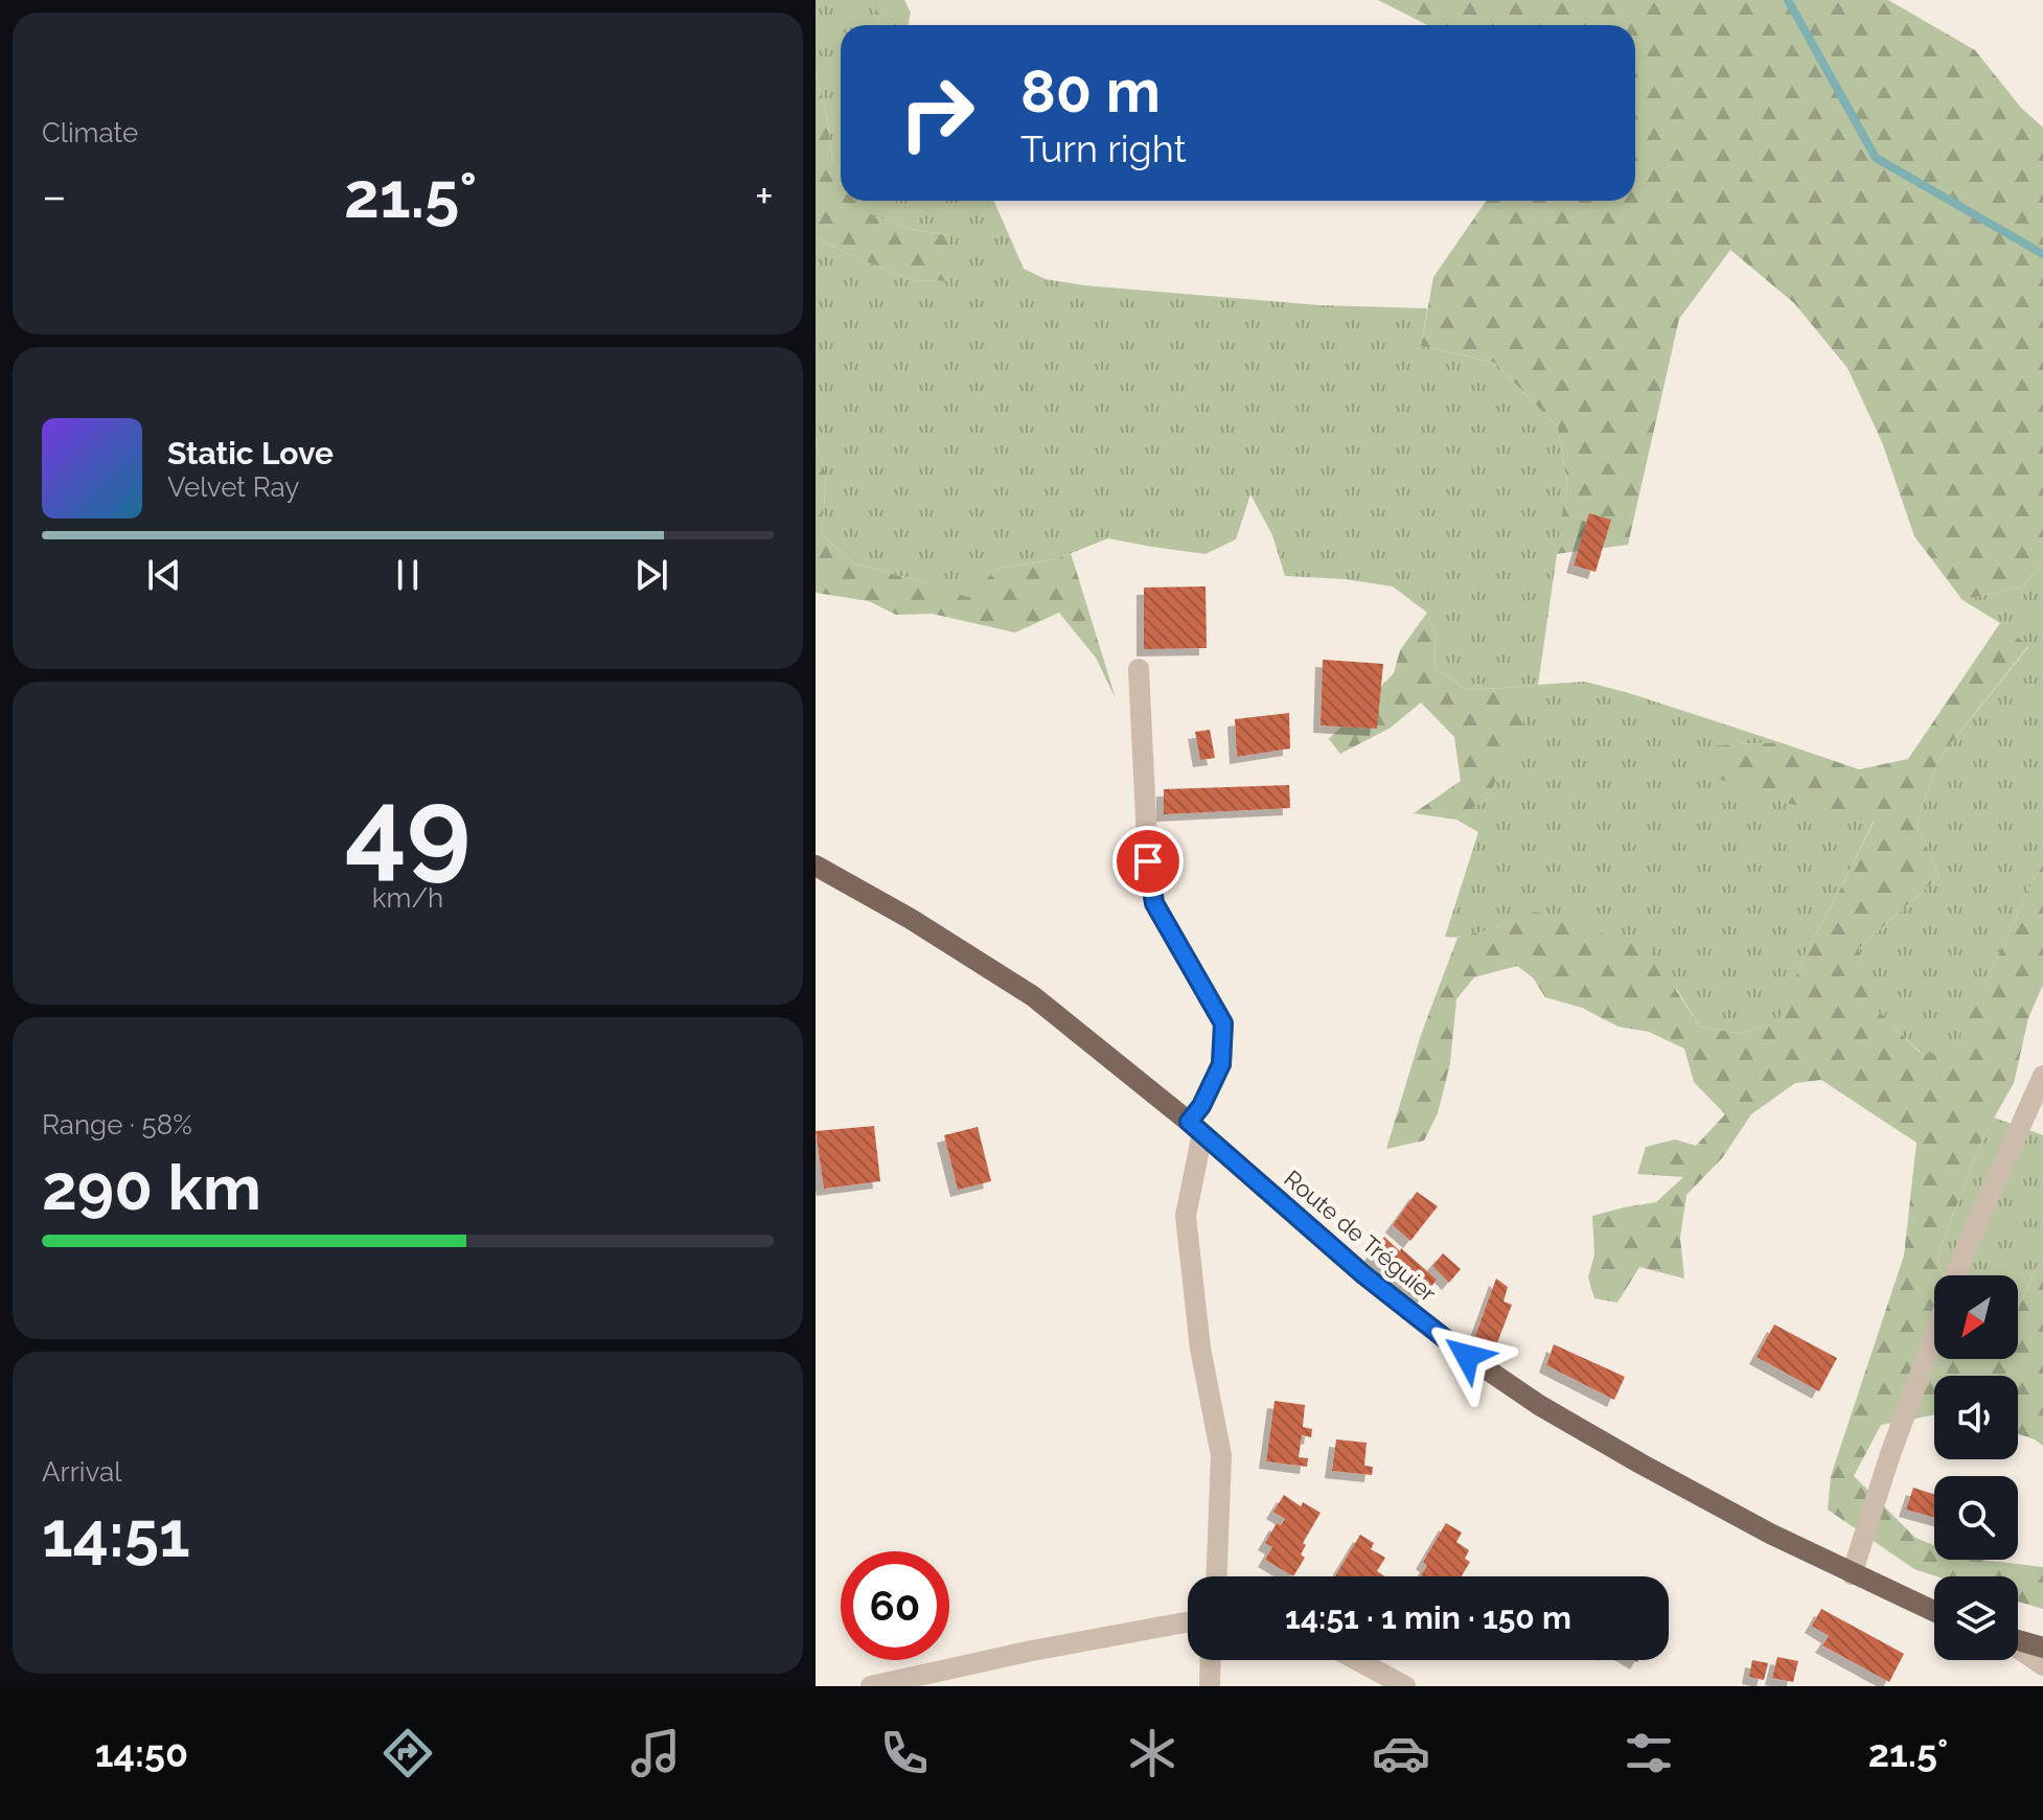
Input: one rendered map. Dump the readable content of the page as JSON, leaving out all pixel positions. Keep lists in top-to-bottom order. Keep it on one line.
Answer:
{"streets":{"main road":["Route de Tréguier"]},"north":"bottom left","page":{"tile":["Climate",["49","km/h"],["Range · 58%","290 km"],["Arrival","14:51"]],"turn":["80 m","Turn right"],"heat":["−","21.5°","+"],"song":["Static Love","Velvet Ray"],"limit":"60","trip":"14:51 · 1 min · 150 m","tabs":["14:50","21.5°"]}}
